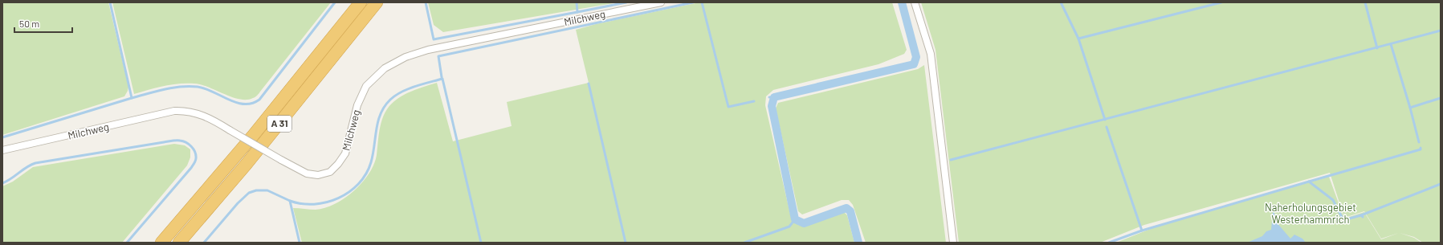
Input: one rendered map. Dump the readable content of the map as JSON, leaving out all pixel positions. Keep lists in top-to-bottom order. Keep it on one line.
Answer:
{"streets":{"highway":["A 31"],"street":["Milchweg"]},"parks":["Naherholungsgebiet Westerhammrich"],"scale_bar":"50 m"}
